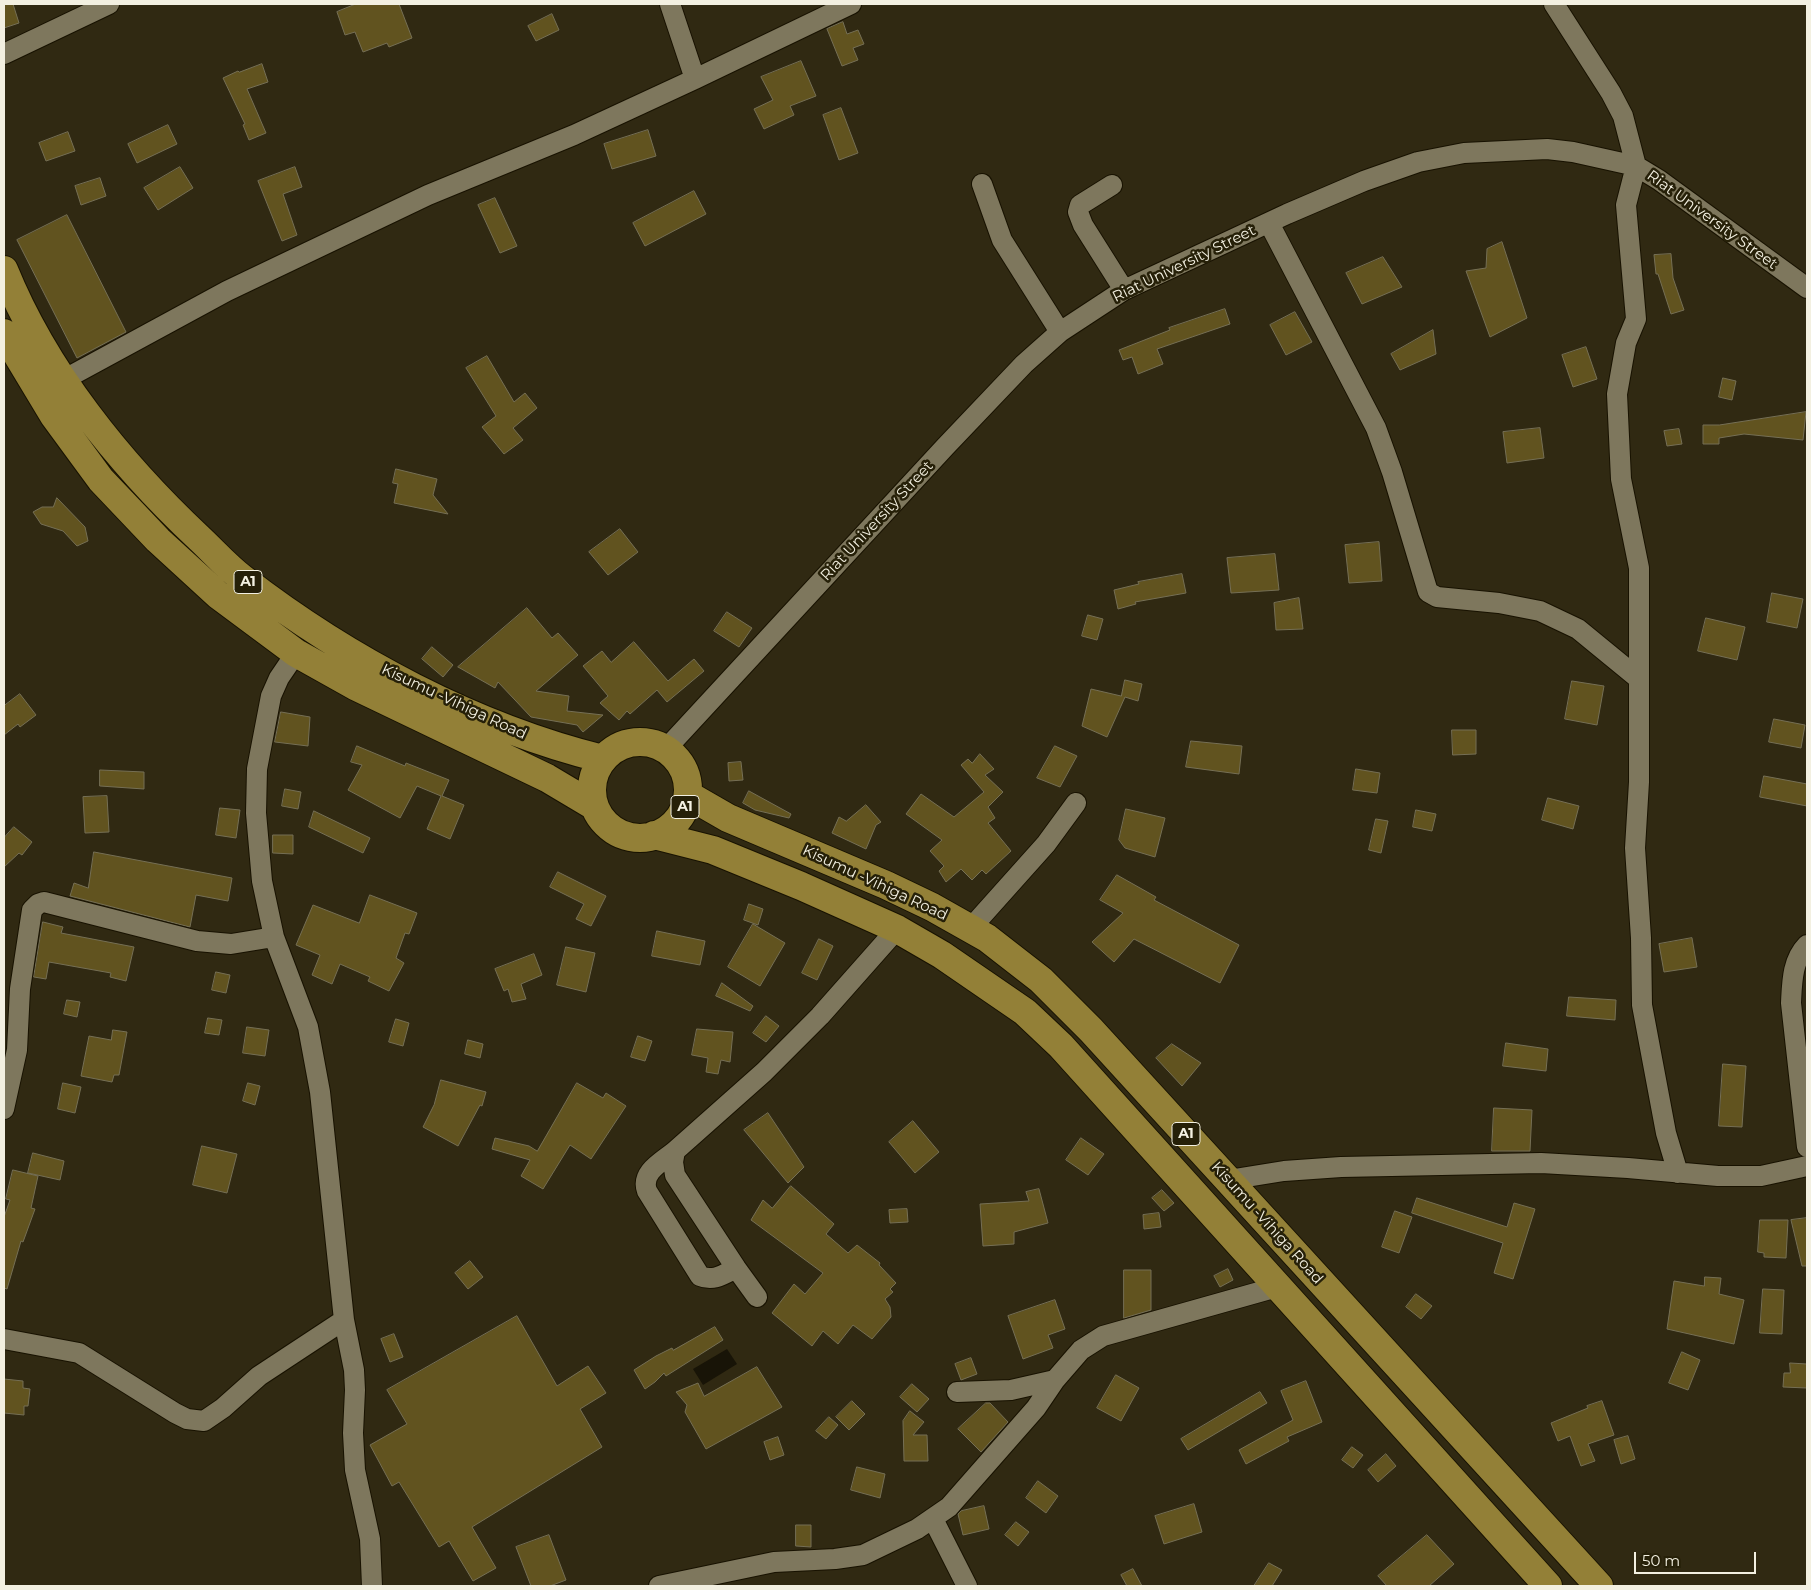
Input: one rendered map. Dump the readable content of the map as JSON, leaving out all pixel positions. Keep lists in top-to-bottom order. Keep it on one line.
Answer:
{"streets":{"highway":["A1","Kisumu -Vihiga Road"],"street":["Riat University Street"]},"crossings":[["Riat University Street","A1"],["Riat University Street","Kisumu -Vihiga Road"],["A1","Kisumu -Vihiga Road"]],"scale_bar":"50 m"}
